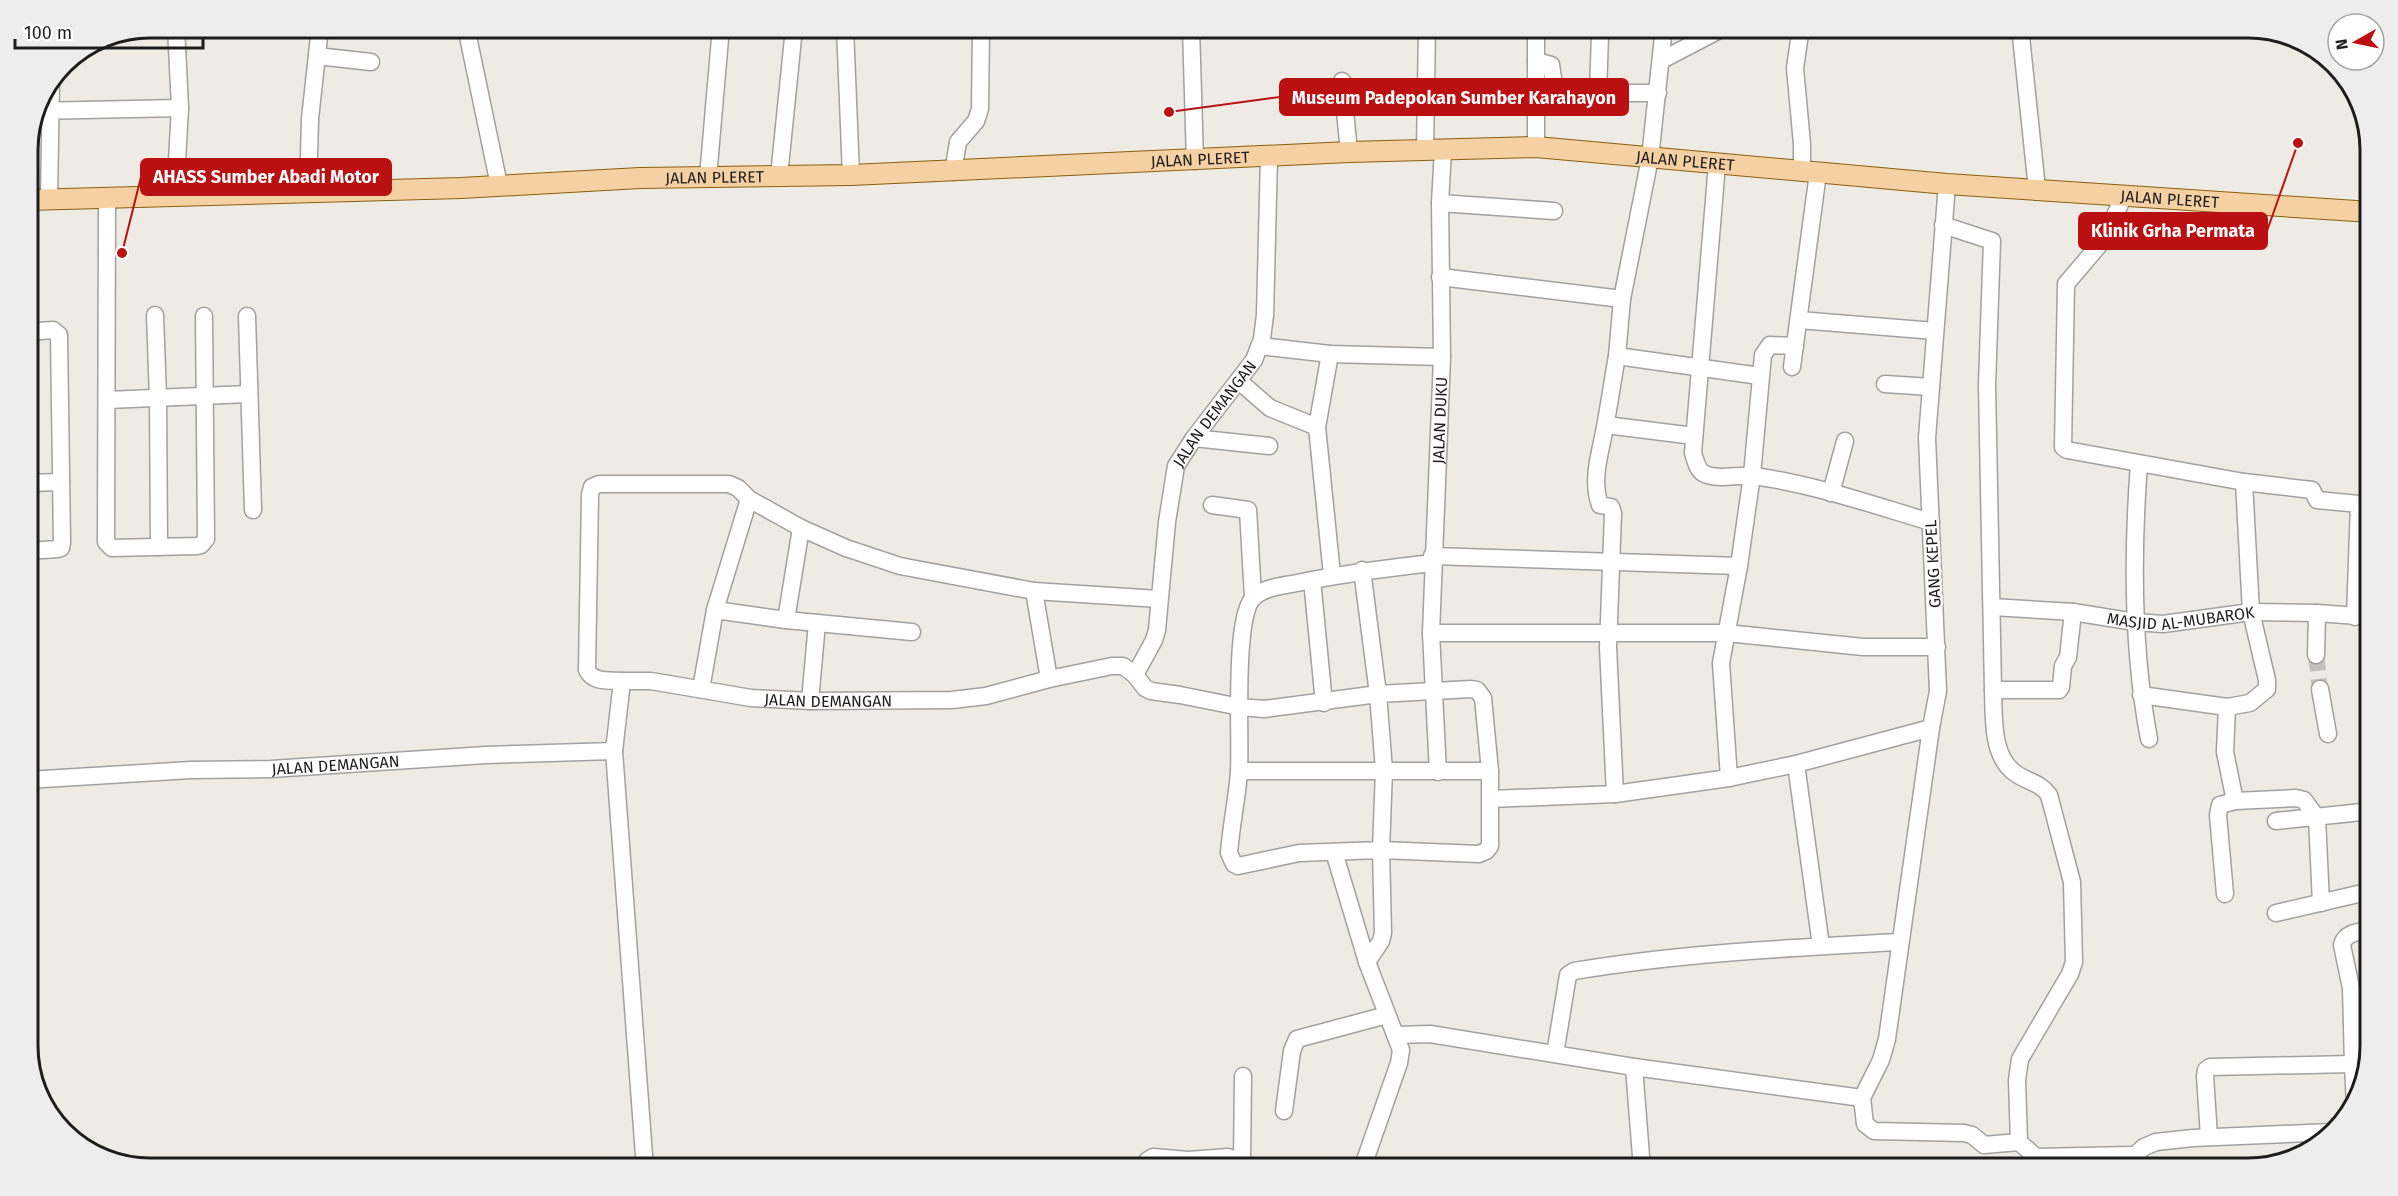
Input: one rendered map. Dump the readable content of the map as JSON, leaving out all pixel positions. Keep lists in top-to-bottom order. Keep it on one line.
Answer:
{"streets":{"main road":["JALAN PLERET"],"street":["JALAN DEMANGAN","JALAN DUKU","GANG KEPEL","MASJID AL-MUBAROK"]},"crossings":[["JALAN PLERET","JALAN DEMANGAN"],["JALAN PLERET","JALAN DUKU"],["JALAN PLERET","GANG KEPEL"]],"places":["Museum Padepokan Sumber Karahayon","Klinik Grha Permata","AHASS Sumber Abadi Motor"],"scale_bar":"100 m","north":"left"}
